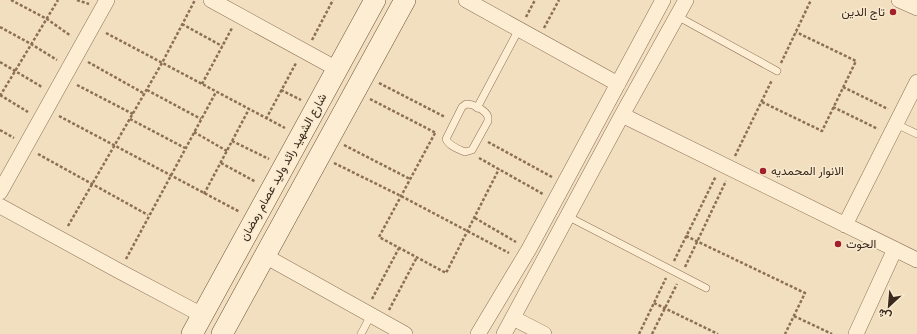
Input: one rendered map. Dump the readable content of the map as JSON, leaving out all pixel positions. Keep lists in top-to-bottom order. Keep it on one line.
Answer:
{"streets":{"street":["شارع الشهيد رائد وليد عصام رمضان"]},"places":["تاج الدين","الانوار المحمديه","الحوت"],"north":"bottom left"}
